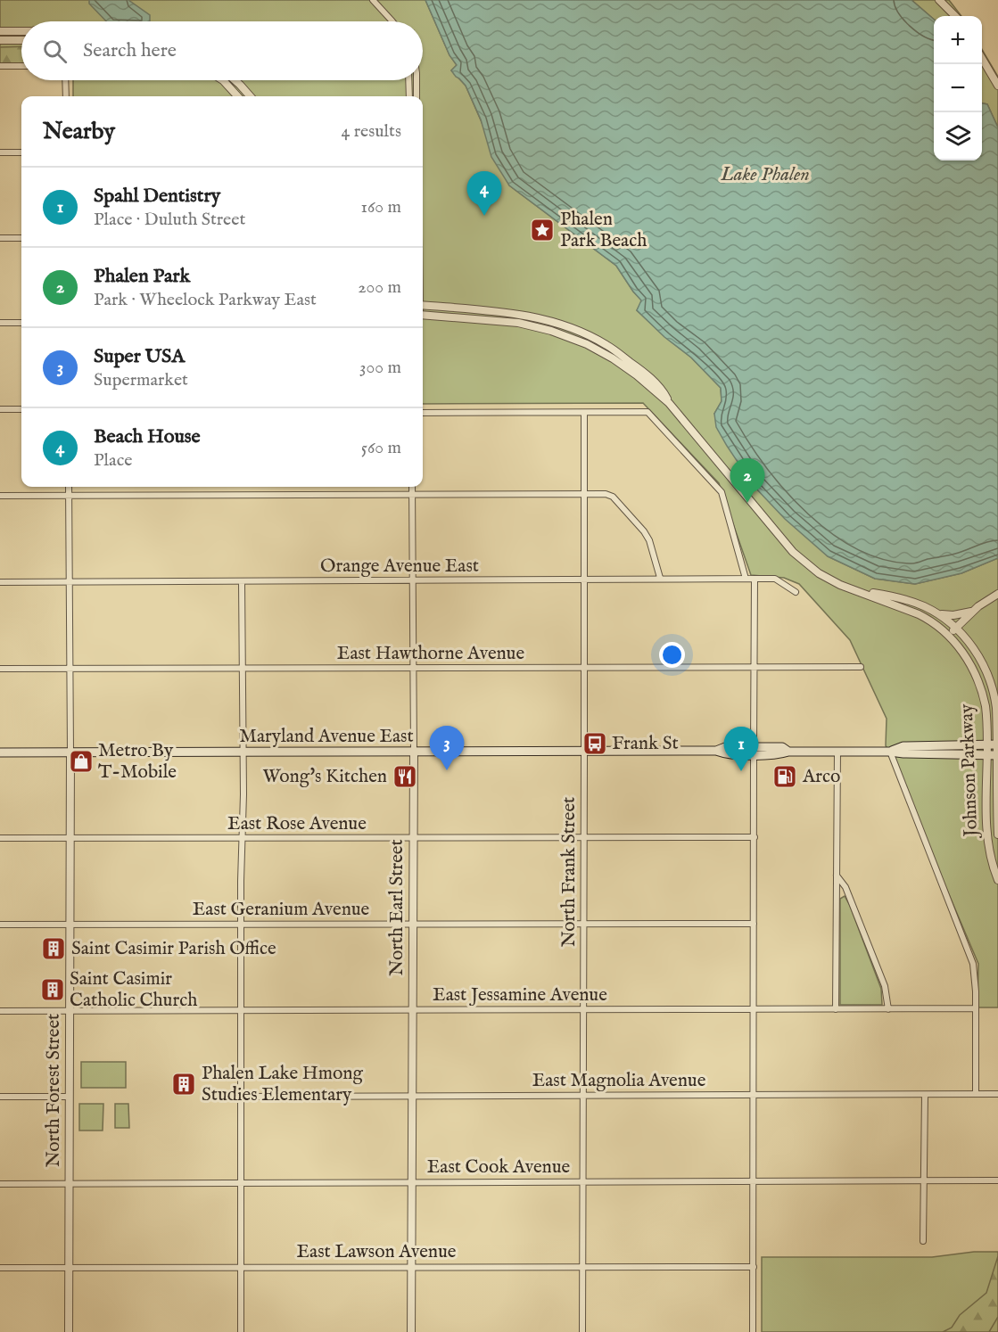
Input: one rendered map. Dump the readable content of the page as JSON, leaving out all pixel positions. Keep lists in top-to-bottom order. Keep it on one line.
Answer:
{"streets":{"main road":["Maryland Avenue East"],"street":["Orange Avenue East","East Hawthorne Avenue","Johnson Parkway","East Rose Avenue","North Frank Street","North Earl Street","East Geranium Avenue","East Jessamine Avenue","East Magnolia Avenue","North Forest Street","East Cook Avenue","East Lawson Avenue"]},"crossings":[["Orange Avenue East","North Frank Street"],["Orange Avenue East","North Earl Street"],["East Hawthorne Avenue","North Frank Street"],["East Hawthorne Avenue","North Earl Street"],["Maryland Avenue East","Johnson Parkway"],["Maryland Avenue East","North Frank Street"],["Maryland Avenue East","North Earl Street"],["Maryland Avenue East","North Forest Street"],["East Rose Avenue","North Frank Street"],["East Rose Avenue","North Earl Street"],["East Rose Avenue","North Forest Street"],["North Frank Street","East Geranium Avenue"],["North Frank Street","East Jessamine Avenue"],["North Frank Street","East Magnolia Avenue"],["North Frank Street","East Cook Avenue"],["North Frank Street","East Lawson Avenue"],["North Earl Street","East Geranium Avenue"],["North Earl Street","East Jessamine Avenue"],["North Earl Street","East Magnolia Avenue"],["North Earl Street","East Cook Avenue"],["North Earl Street","East Lawson Avenue"],["East Geranium Avenue","North Forest Street"],["East Jessamine Avenue","North Forest Street"],["North Forest Street","East Cook Avenue"],["North Forest Street","East Lawson Avenue"]],"water":["Lake Phalen"],"places":{"place":["Phalen Park Beach"],"bus stop":["Frank St"],"shop":["Metro By T-Mobile"],"restaurant":["Wong's Kitchen"],"fuel station":["Arco"],"building":["Saint Casimir Parish Office","Saint Casimir Catholic Church","Phalen Lake Hmong Studies Elementary"]},"page":{"map_buttons":["+","−"],"search":"Search here","heading":["Nearby","4 results"],"list":[{"mark":"1","name":"Spahl Dentistry","note":"Place · Duluth Street","value":"160 m"},{"mark":"2","name":"Phalen Park","note":"Park · Wheelock Parkway East","value":"200 m"},{"mark":"3","name":"Super USA","note":"Supermarket","value":"300 m"},{"mark":"4","name":"Beach House","note":"Place","value":"560 m"}],"pins":["4","2","3","1"]}}
